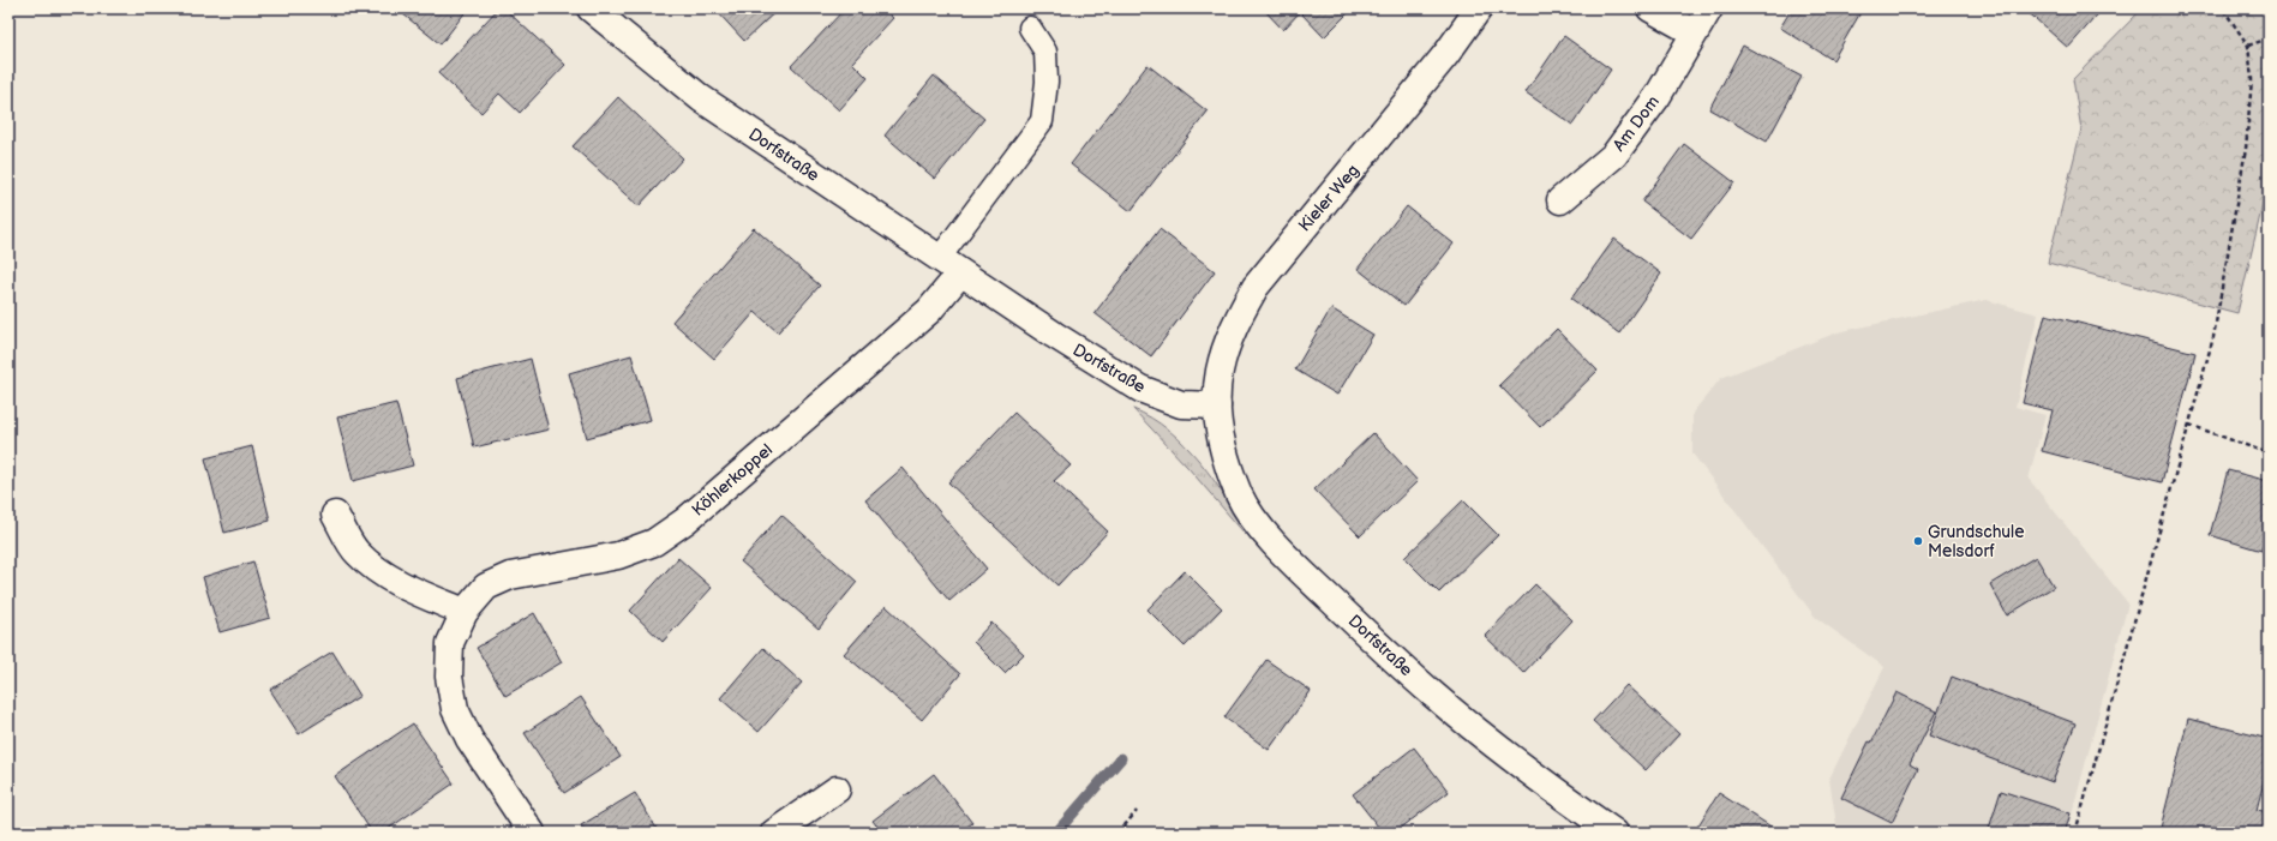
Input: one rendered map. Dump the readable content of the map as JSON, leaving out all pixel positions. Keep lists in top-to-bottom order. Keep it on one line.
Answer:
{"streets":{"street":["Am Dom","Dorfstraße","Kieler Weg","Köhlerkoppel"]},"crossings":[["Dorfstraße","Kieler Weg"],["Dorfstraße","Köhlerkoppel"]],"places":["Grundschule Melsdorf"]}
